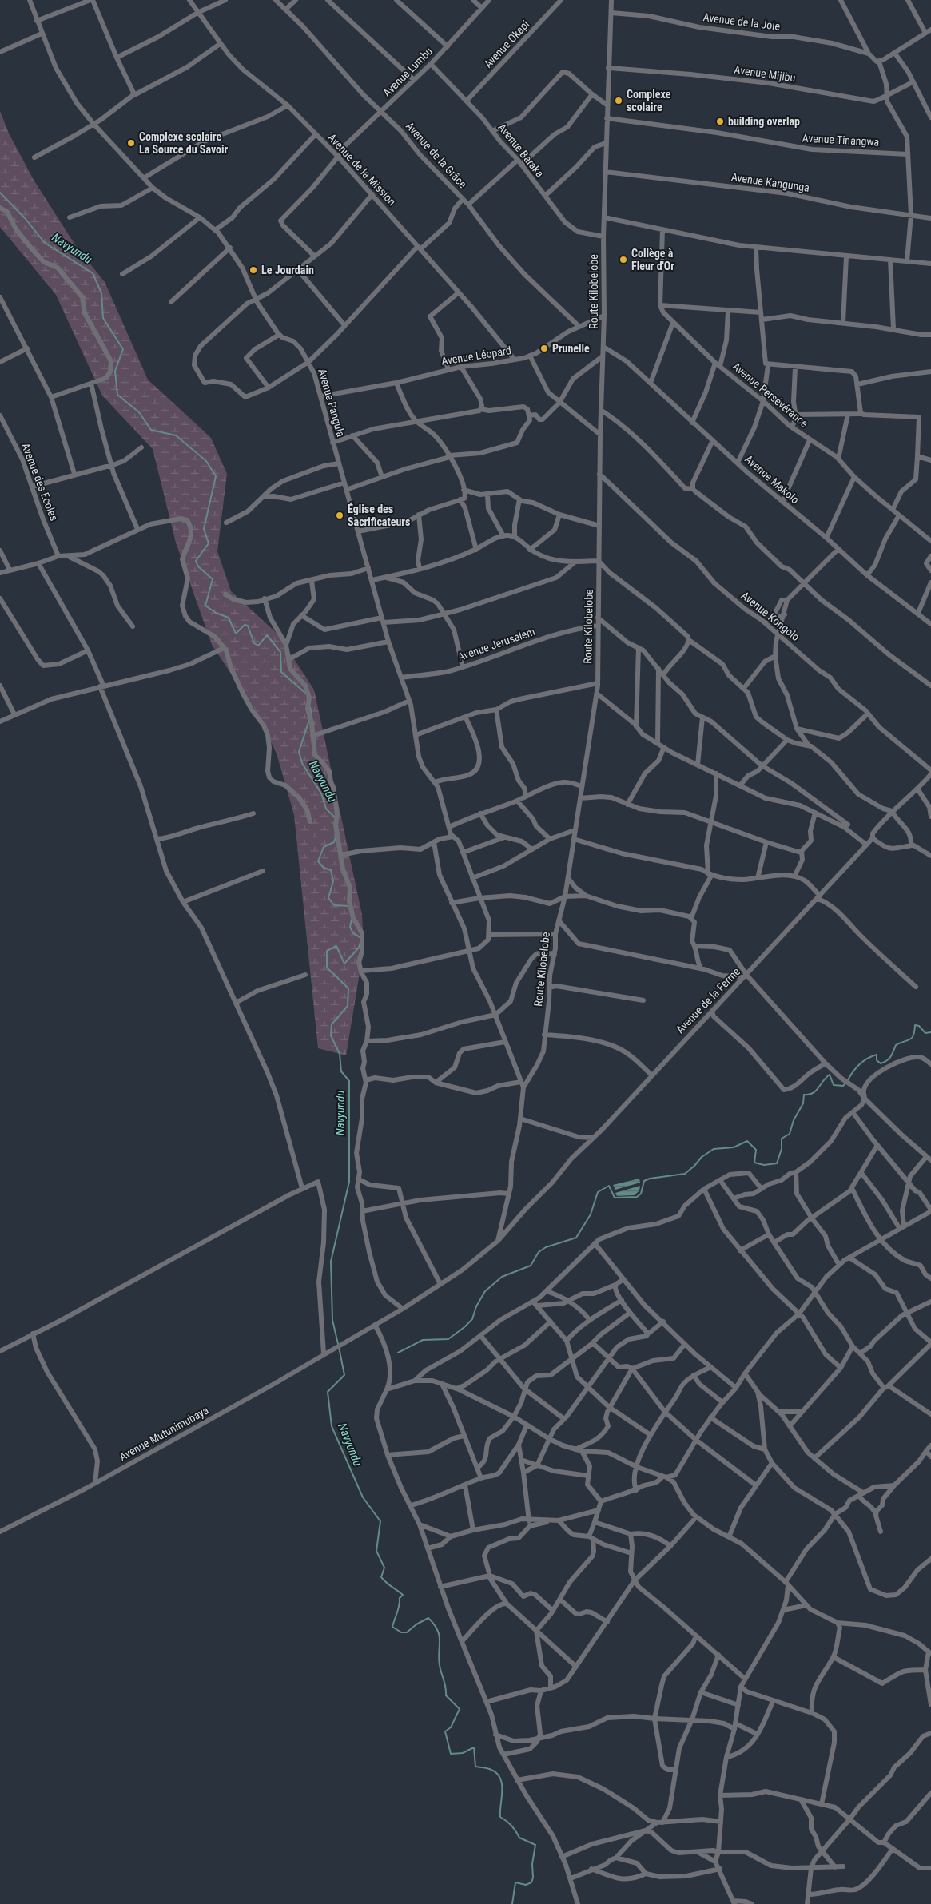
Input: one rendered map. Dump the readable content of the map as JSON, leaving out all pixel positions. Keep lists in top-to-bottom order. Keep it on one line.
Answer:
{"streets":{"street":["Avenue de la Joie","Avenue Okapi","Avenue Lumbu","Avenue Mijibu","Avenue Tinangwa","Avenue Baraka","Avenue de la Grâce","Avenue de la Mission","Avenue Kangunga","Route Kilobelobe","Avenue Léopard","Avenue Persévérance","Avenue Pangula","Avenue Makolo","Avenue des Ecoles","Avenue Kongolo","Avenue Jerusalem","Avenue de la Ferme","Avenue Mutunimubaya"]},"crossings":[["Avenue de la Joie","Route Kilobelobe"],["Avenue Okapi","Avenue Baraka"],["Avenue Lumbu","Avenue Baraka"],["Avenue Lumbu","Avenue de la Grâce"],["Avenue Lumbu","Avenue de la Mission"],["Avenue Mijibu","Route Kilobelobe"],["Avenue Tinangwa","Route Kilobelobe"],["Avenue Baraka","Route Kilobelobe"],["Avenue de la Grâce","Avenue Léopard"],["Avenue de la Mission","Avenue Léopard"],["Avenue Kangunga","Route Kilobelobe"],["Route Kilobelobe","Avenue Léopard"],["Route Kilobelobe","Avenue Makolo"],["Route Kilobelobe","Avenue Kongolo"],["Route Kilobelobe","Avenue Jerusalem"],["Route Kilobelobe","Avenue de la Ferme"],["Avenue Léopard","Avenue Pangula"],["Avenue Pangula","Avenue Jerusalem"],["Avenue de la Ferme","Avenue Mutunimubaya"]],"water":["Navyundu"],"places":["Complexe scolaire","building overlap","Complexe scolaire La Source du Savoir","Collège à Fleur d'Or","Le Jourdain","Prunelle","Église des Sacrificateurs"]}
